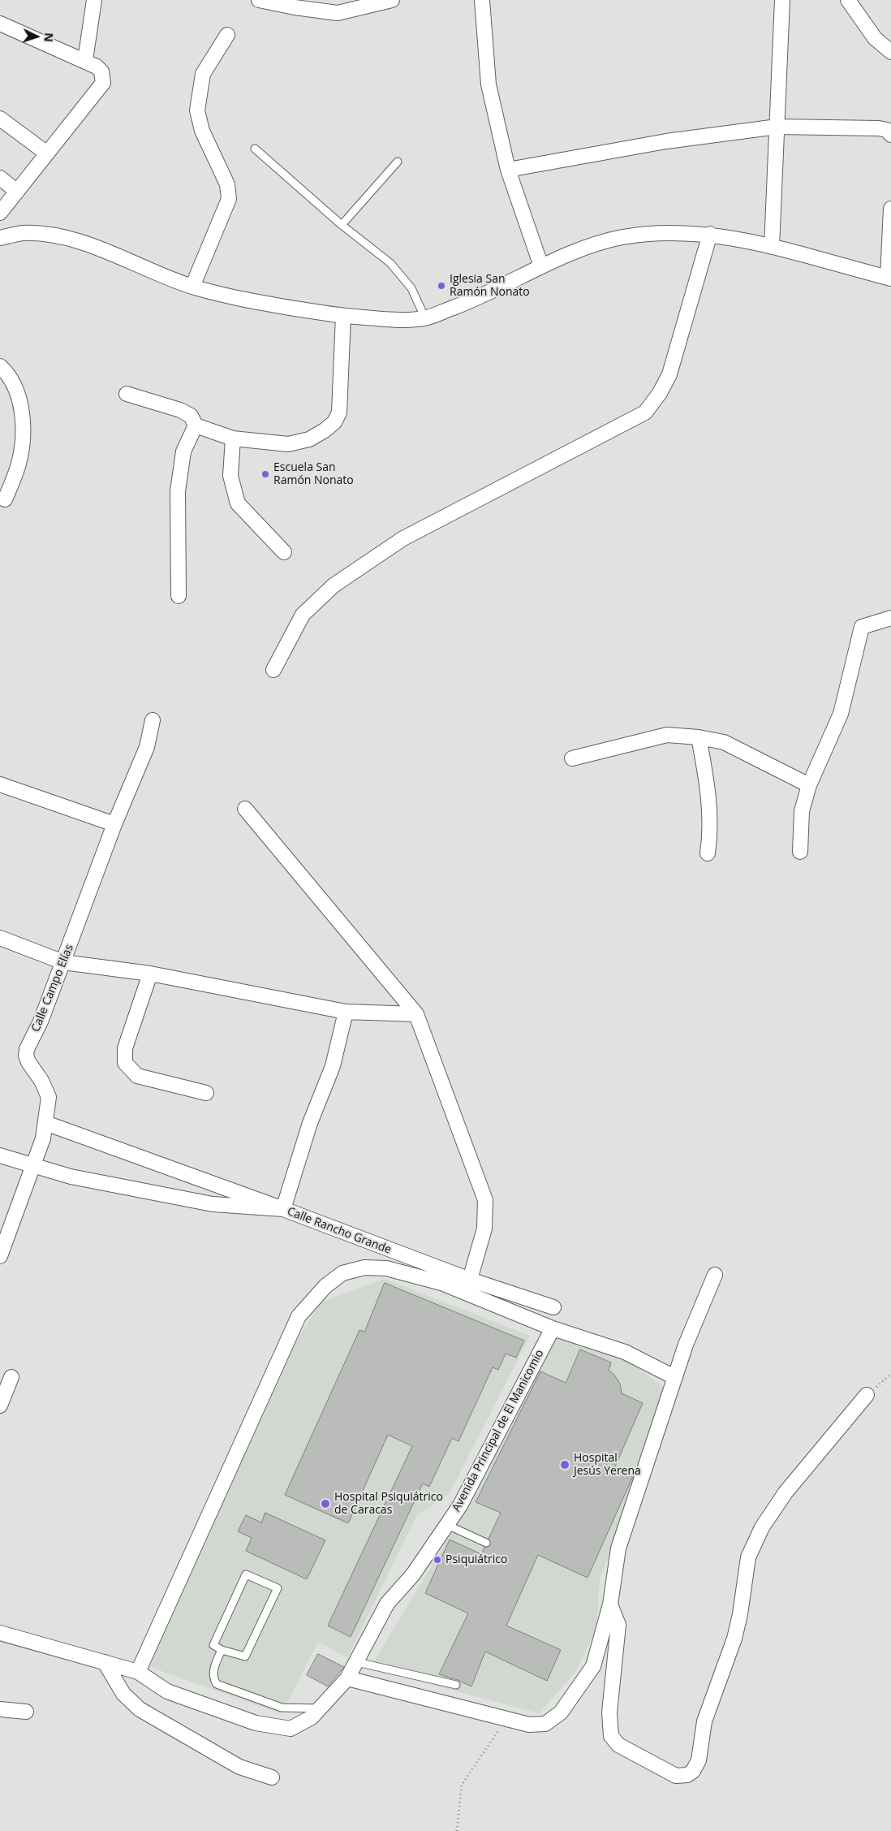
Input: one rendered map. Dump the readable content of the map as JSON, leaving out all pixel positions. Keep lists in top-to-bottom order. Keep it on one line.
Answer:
{"streets":{"street":["Calle Campo Elías","Calle Rancho Grande","Avenida Principal de El Manicomio"]},"crossings":[["Calle Campo Elías","Calle Rancho Grande"]],"places":["Iglesia San Ramón Nonato","Escuela San Ramón Nonato","Hospital Jesús Yerena","Hospital Psiquiátrico de Caracas","Psiquiátrico"],"north":"right"}
